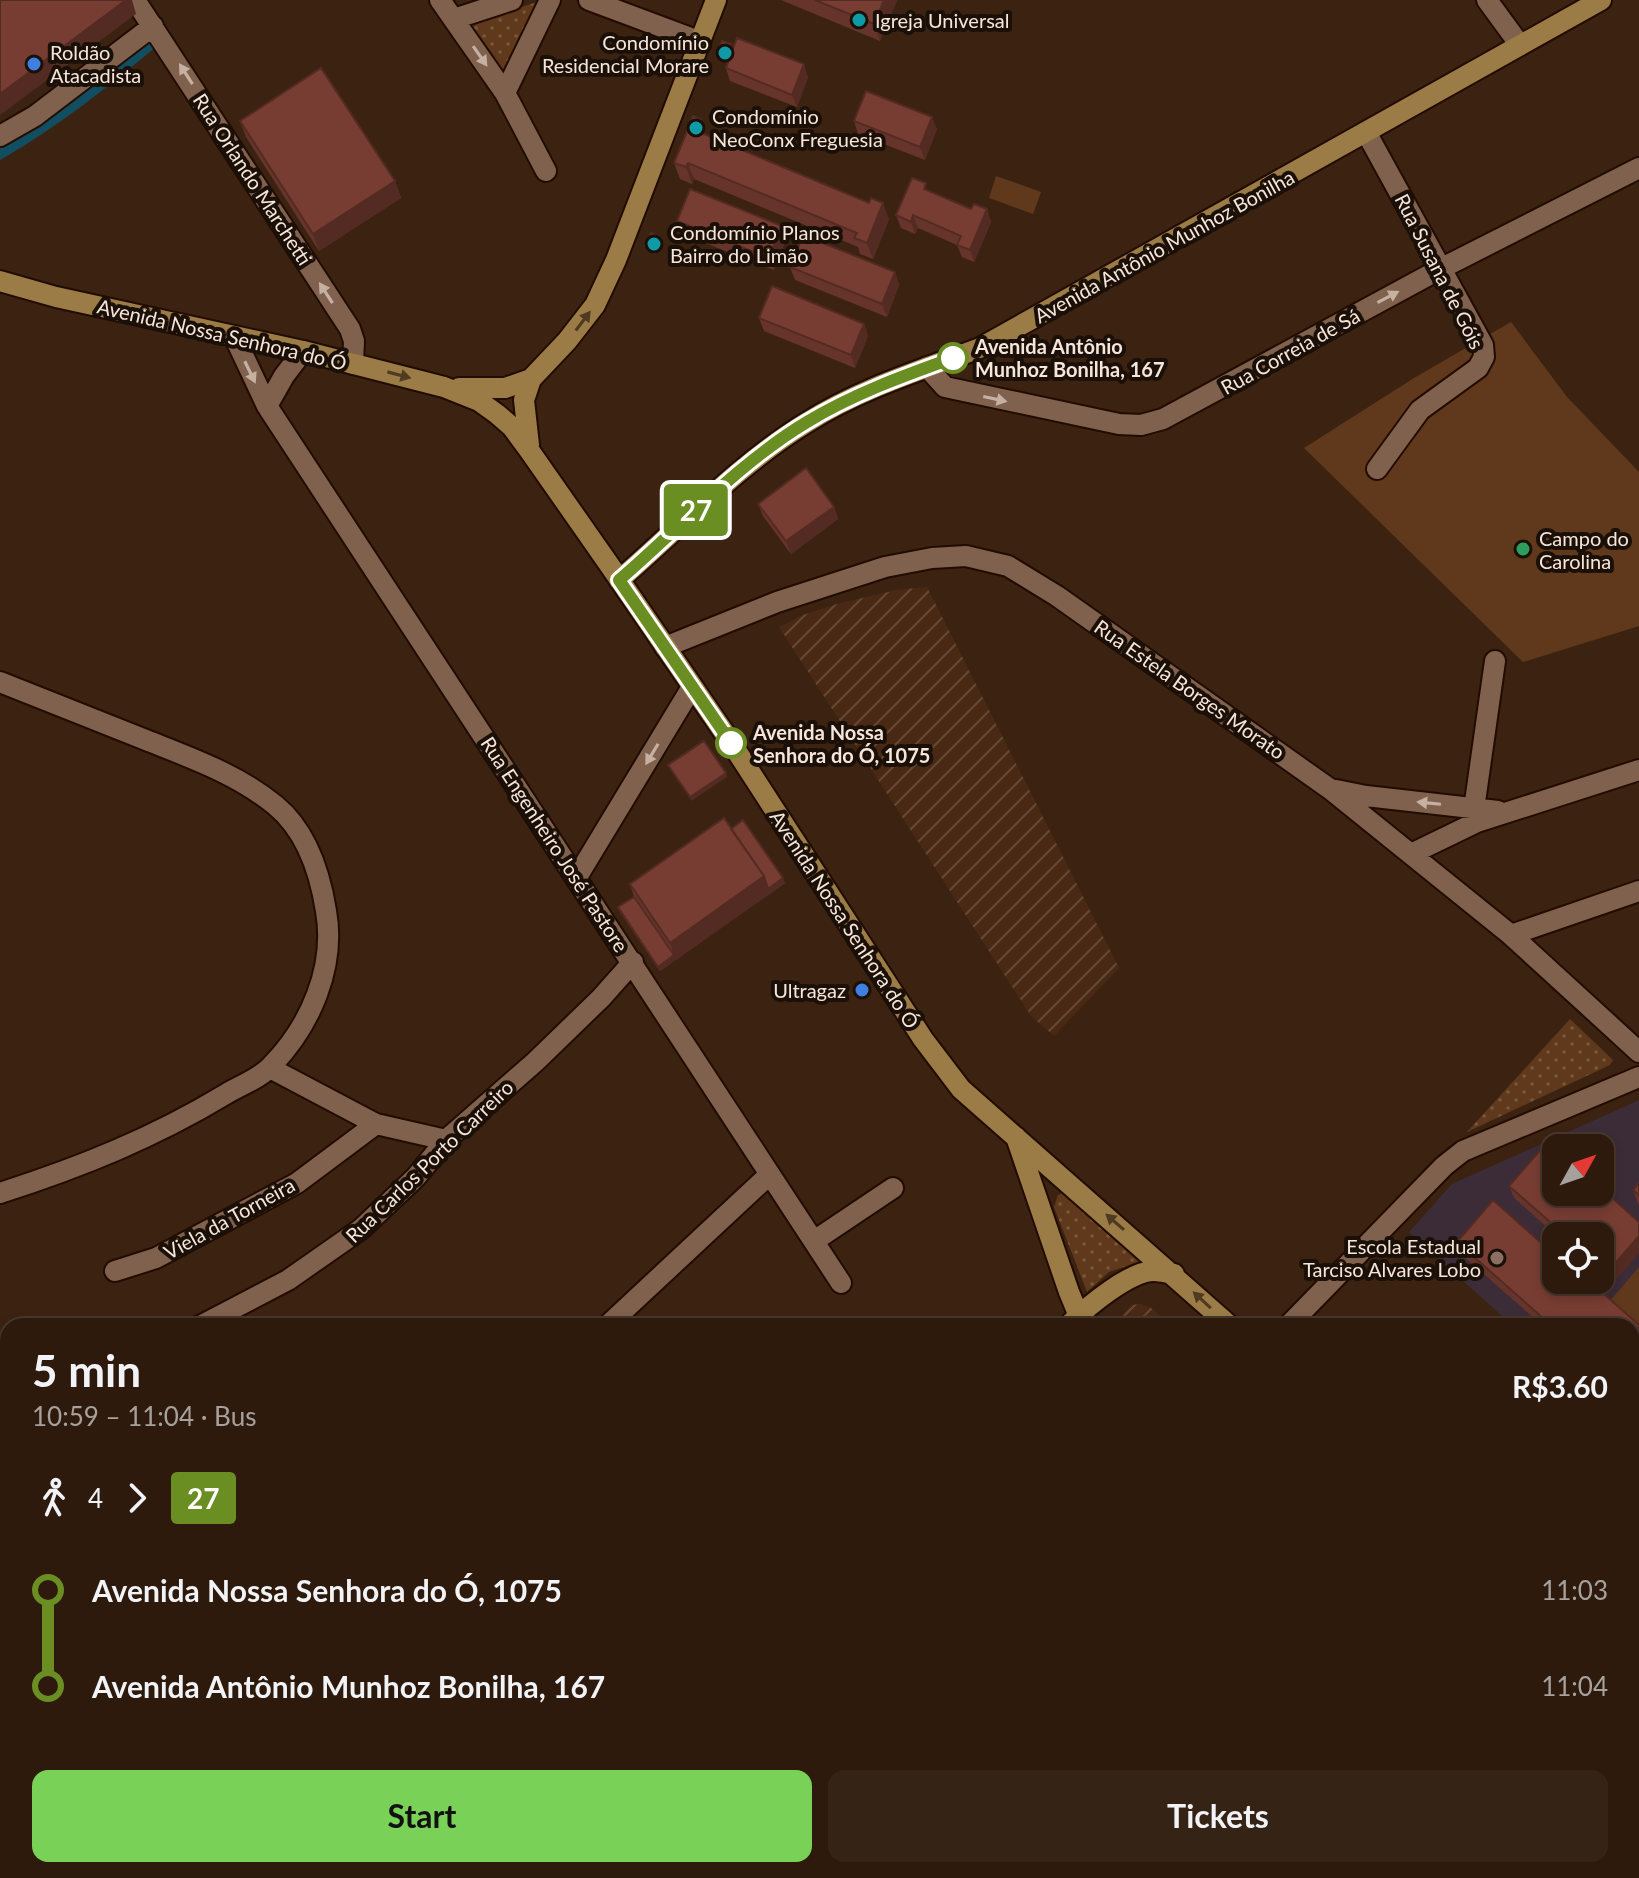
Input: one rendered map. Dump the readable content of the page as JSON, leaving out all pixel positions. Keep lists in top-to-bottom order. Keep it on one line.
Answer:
{"streets":{"main road":["Avenida Antônio Munhoz Bonilha","Avenida Nossa Senhora do Ó"],"street":["Rua Orlando Marchetti","Rua Susana de Góis","Rua Correia de Sá","Rua Estela Borges Morato","Rua Engenheiro José Pastore","Rua Carlos Porto Carreiro","Viela da Torneira"]},"crossings":[["Rua Orlando Marchetti","Avenida Nossa Senhora do Ó"],["Avenida Antônio Munhoz Bonilha","Rua Susana de Góis"],["Avenida Antônio Munhoz Bonilha","Avenida Nossa Senhora do Ó"],["Avenida Antônio Munhoz Bonilha","Rua Correia de Sá"],["Rua Susana de Góis","Rua Correia de Sá"],["Avenida Nossa Senhora do Ó","Rua Estela Borges Morato"],["Avenida Nossa Senhora do Ó","Rua Engenheiro José Pastore"],["Rua Engenheiro José Pastore","Rua Carlos Porto Carreiro"]],"one_way":["Rua Orlando Marchetti","Rua Correia de Sá"],"places":["Igreja Universal","Condomínio Residencial Morare","Roldão Atacadista","Condomínio NeoConx Freguesia","Condomínio Planos Bairro do Limão","Avenida Antônio Munhoz Bonilha, 167","Campo do Carolina","Avenida Nossa Senhora do Ó, 1075","Ultragaz","Escola Estadual Tarciso Alvares Lobo"],"lines":["bus line 27"],"north":"top right","page":{"on_map":"27","heading":["5 min","10:59 – 11:04 · Bus","R$3.60"],"legs":["4","27"],"list":[{"name":"Avenida Nossa Senhora do Ó, 1075","value":"11:03"},{"name":"Avenida Antônio Munhoz Bonilha, 167","value":"11:04"}],"buttons":["Start","Tickets"]}}
